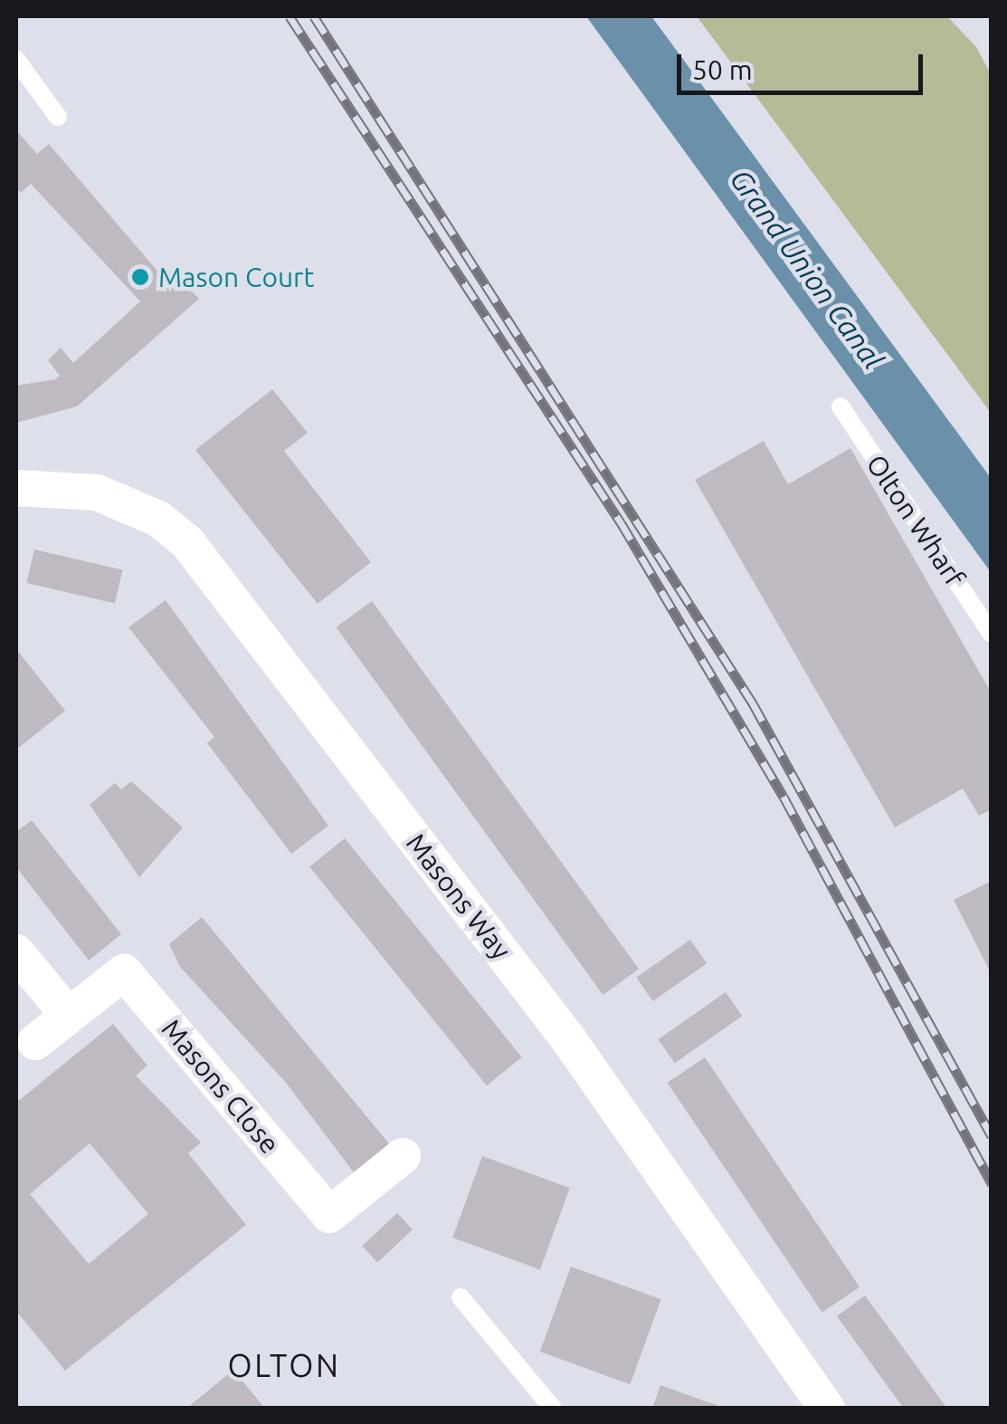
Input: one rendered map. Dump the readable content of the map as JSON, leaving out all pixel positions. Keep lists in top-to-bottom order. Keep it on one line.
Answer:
{"streets":{"street":["Masons Way","Masons Close"],"lane":["Olton Wharf"]},"districts":["OLTON"],"water":["Grand Union Canal"],"places":["Mason Court"],"scale_bar":"50 m"}
